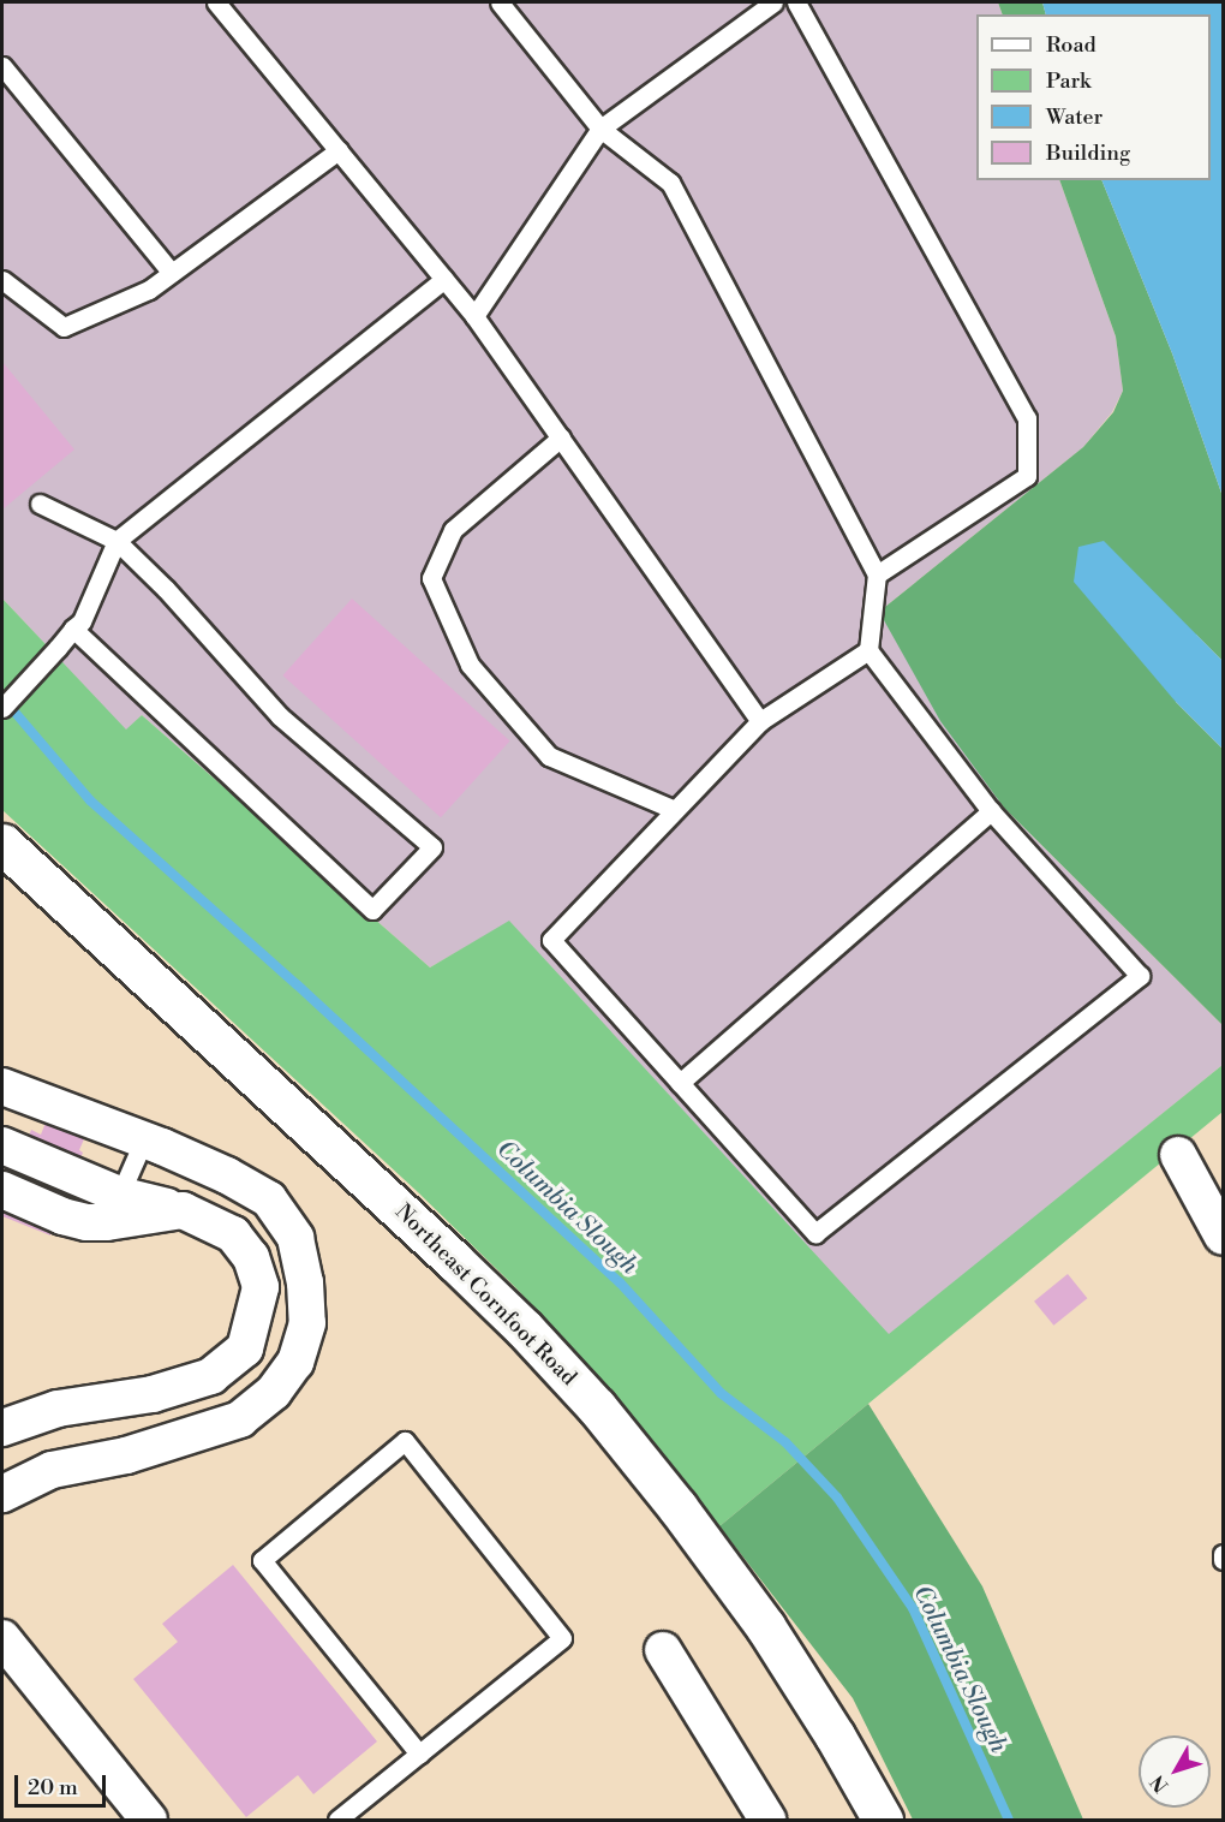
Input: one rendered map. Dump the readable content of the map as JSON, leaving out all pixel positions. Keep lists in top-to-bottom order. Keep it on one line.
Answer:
{"streets":{"street":["Northeast Cornfoot Road"]},"water":["Columbia Slough"],"legend":["Road","Park","Water","Building"],"scale_bar":"20 m","north":"bottom left"}
